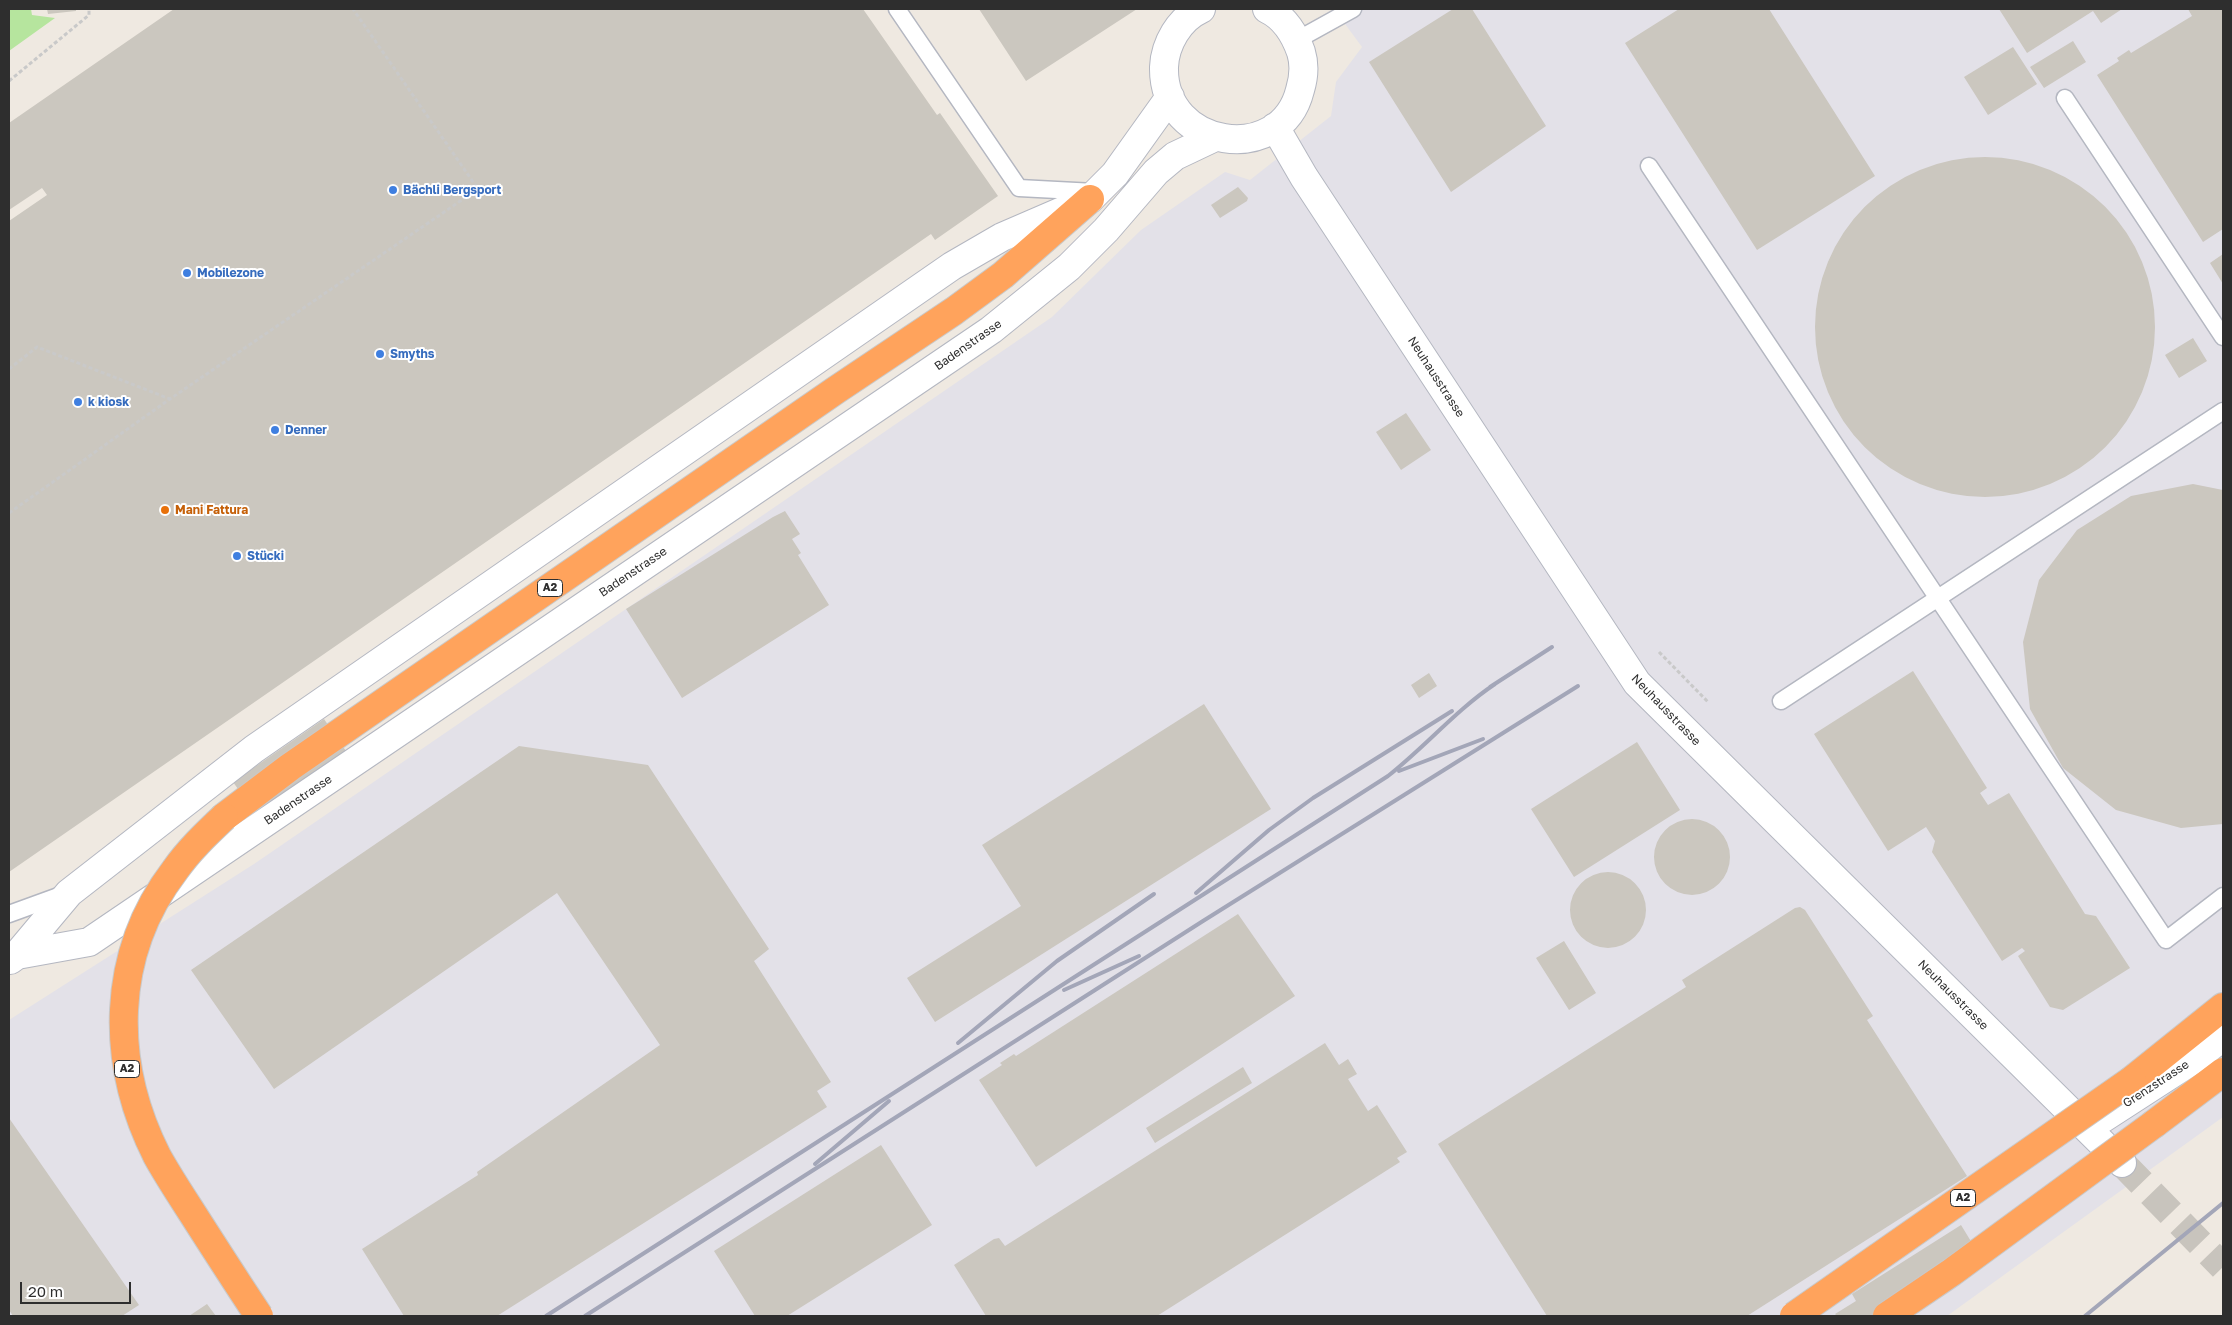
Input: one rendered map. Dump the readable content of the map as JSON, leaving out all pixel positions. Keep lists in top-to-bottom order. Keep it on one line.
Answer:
{"streets":{"highway":["A2"],"street":["Badenstrasse","Neuhausstrasse","Grenzstrasse"]},"crossings":[["Badenstrasse","A2"],["Neuhausstrasse","Grenzstrasse"]],"places":["Bächli Bergsport","Mobilezone","Smyths","k kiosk","Denner","Mani Fattura","Stücki"],"scale_bar":"20 m"}
